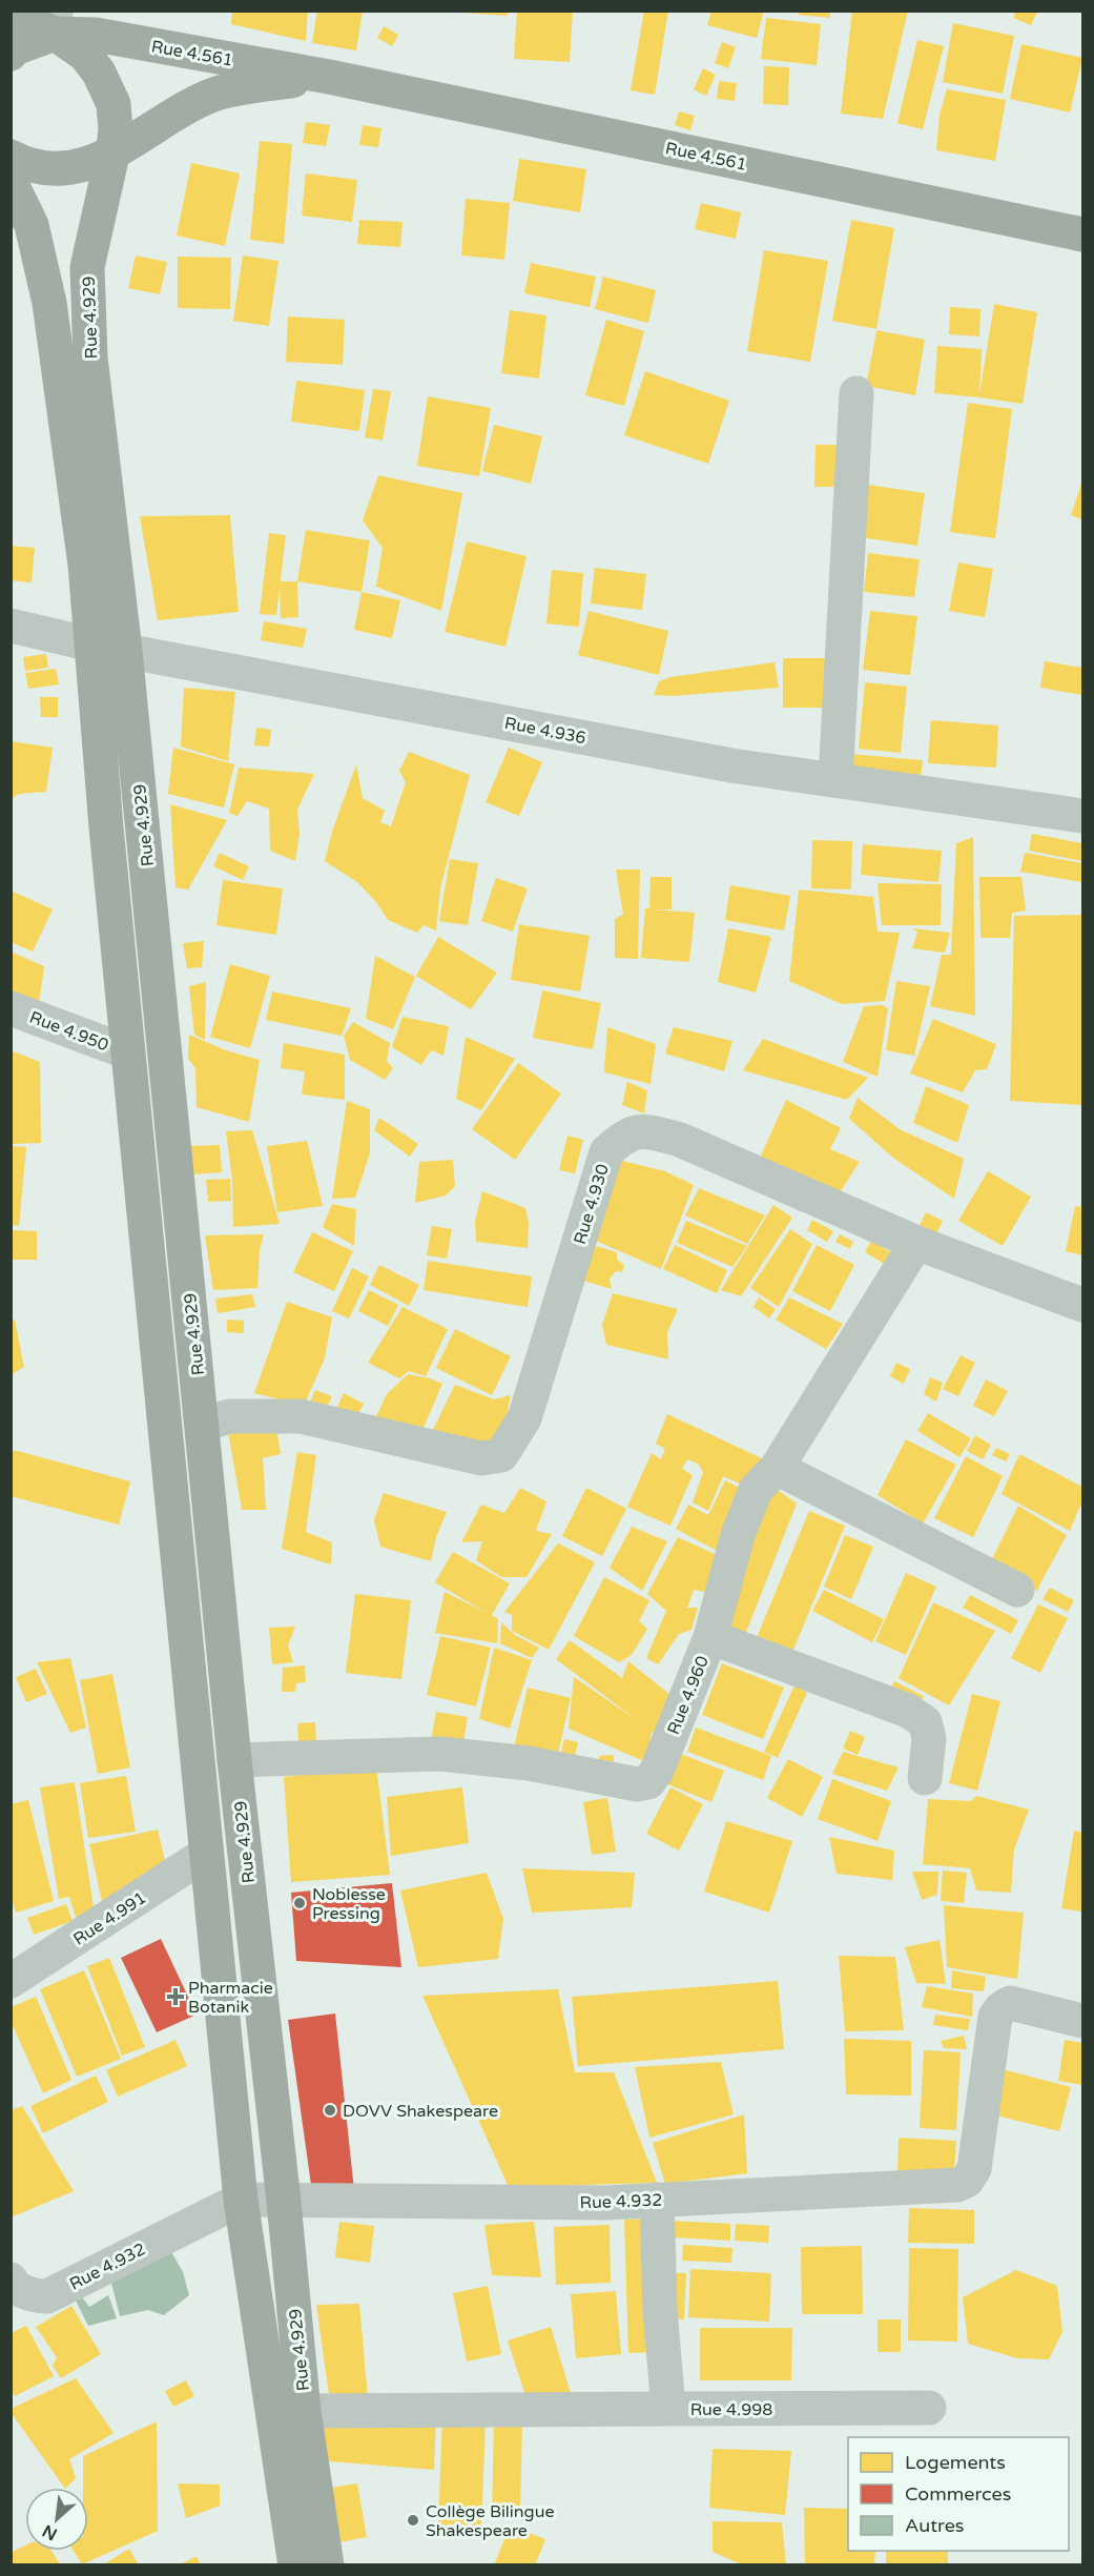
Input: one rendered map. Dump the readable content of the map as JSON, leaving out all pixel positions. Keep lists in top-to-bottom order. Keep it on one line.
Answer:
{"streets":{"main road":["Rue 4.561","Rue 4.929"],"street":["Rue 4.936","Rue 4.950","Rue 4.930","Rue 4.960","Rue 4.991","Rue 4.932","Rue 4.998"]},"crossings":[["Rue 4.561","Rue 4.929"],["Rue 4.929","Rue 4.936"],["Rue 4.929","Rue 4.950"],["Rue 4.929","Rue 4.930"],["Rue 4.929","Rue 4.960"],["Rue 4.929","Rue 4.991"],["Rue 4.929","Rue 4.932"],["Rue 4.930","Rue 4.960"],["Rue 4.932","Rue 4.998"]],"places":{"other":["Noblesse Pressing","DOVV Shakespeare","Collège Bilingue Shakespeare"],"health":["Pharmacie Botanik"]},"legend":["Logements","Commerces","Autres"],"north":"bottom left"}
